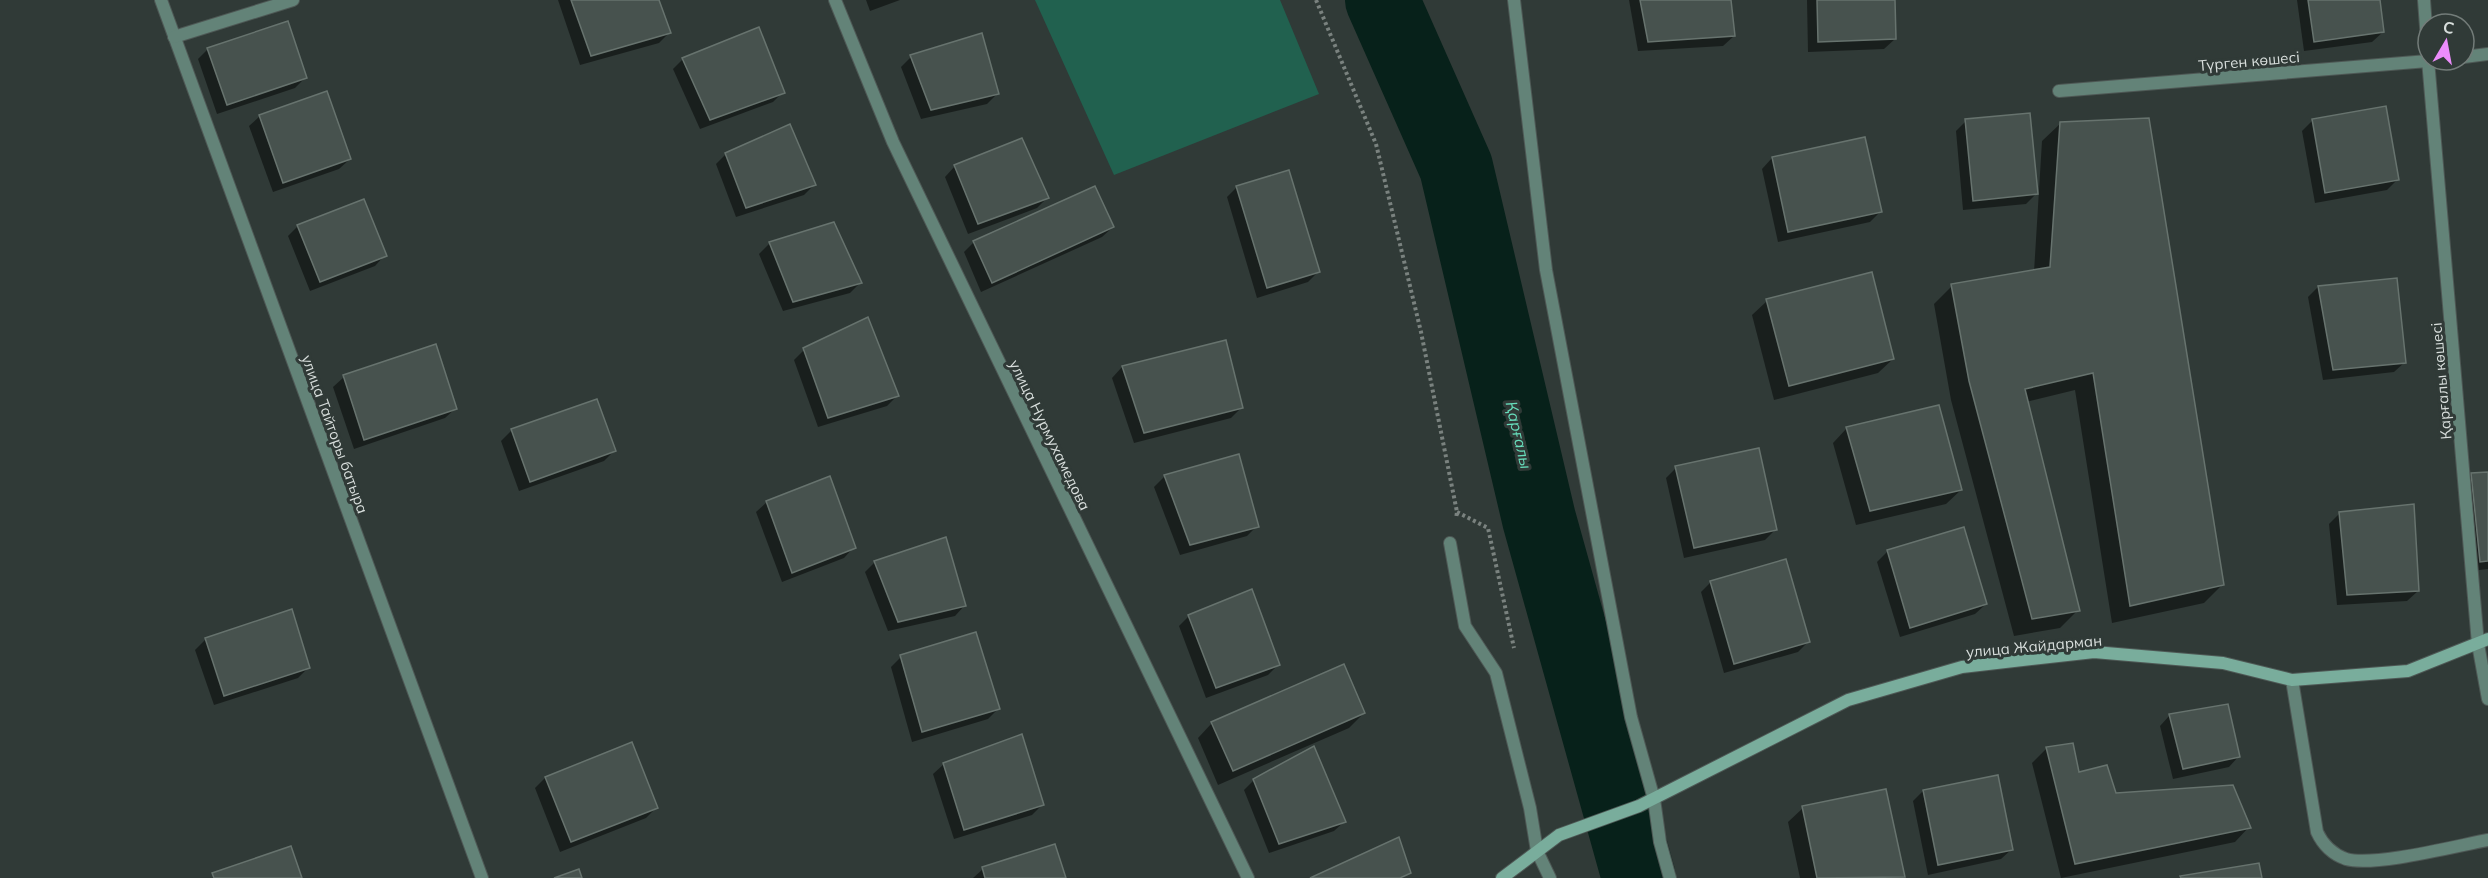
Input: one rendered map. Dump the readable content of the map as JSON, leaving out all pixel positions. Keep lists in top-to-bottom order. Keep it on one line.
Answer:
{"streets":{"street":["Түрген көшесі","Қарғалы көшесі","улица Тайторы батыра","улица Нурмухамедова","улица Жайдарман"]},"crossings":[["Қарғалы көшесі","улица Жайдарман"]],"water":["Қарғалы"],"north":"top"}
